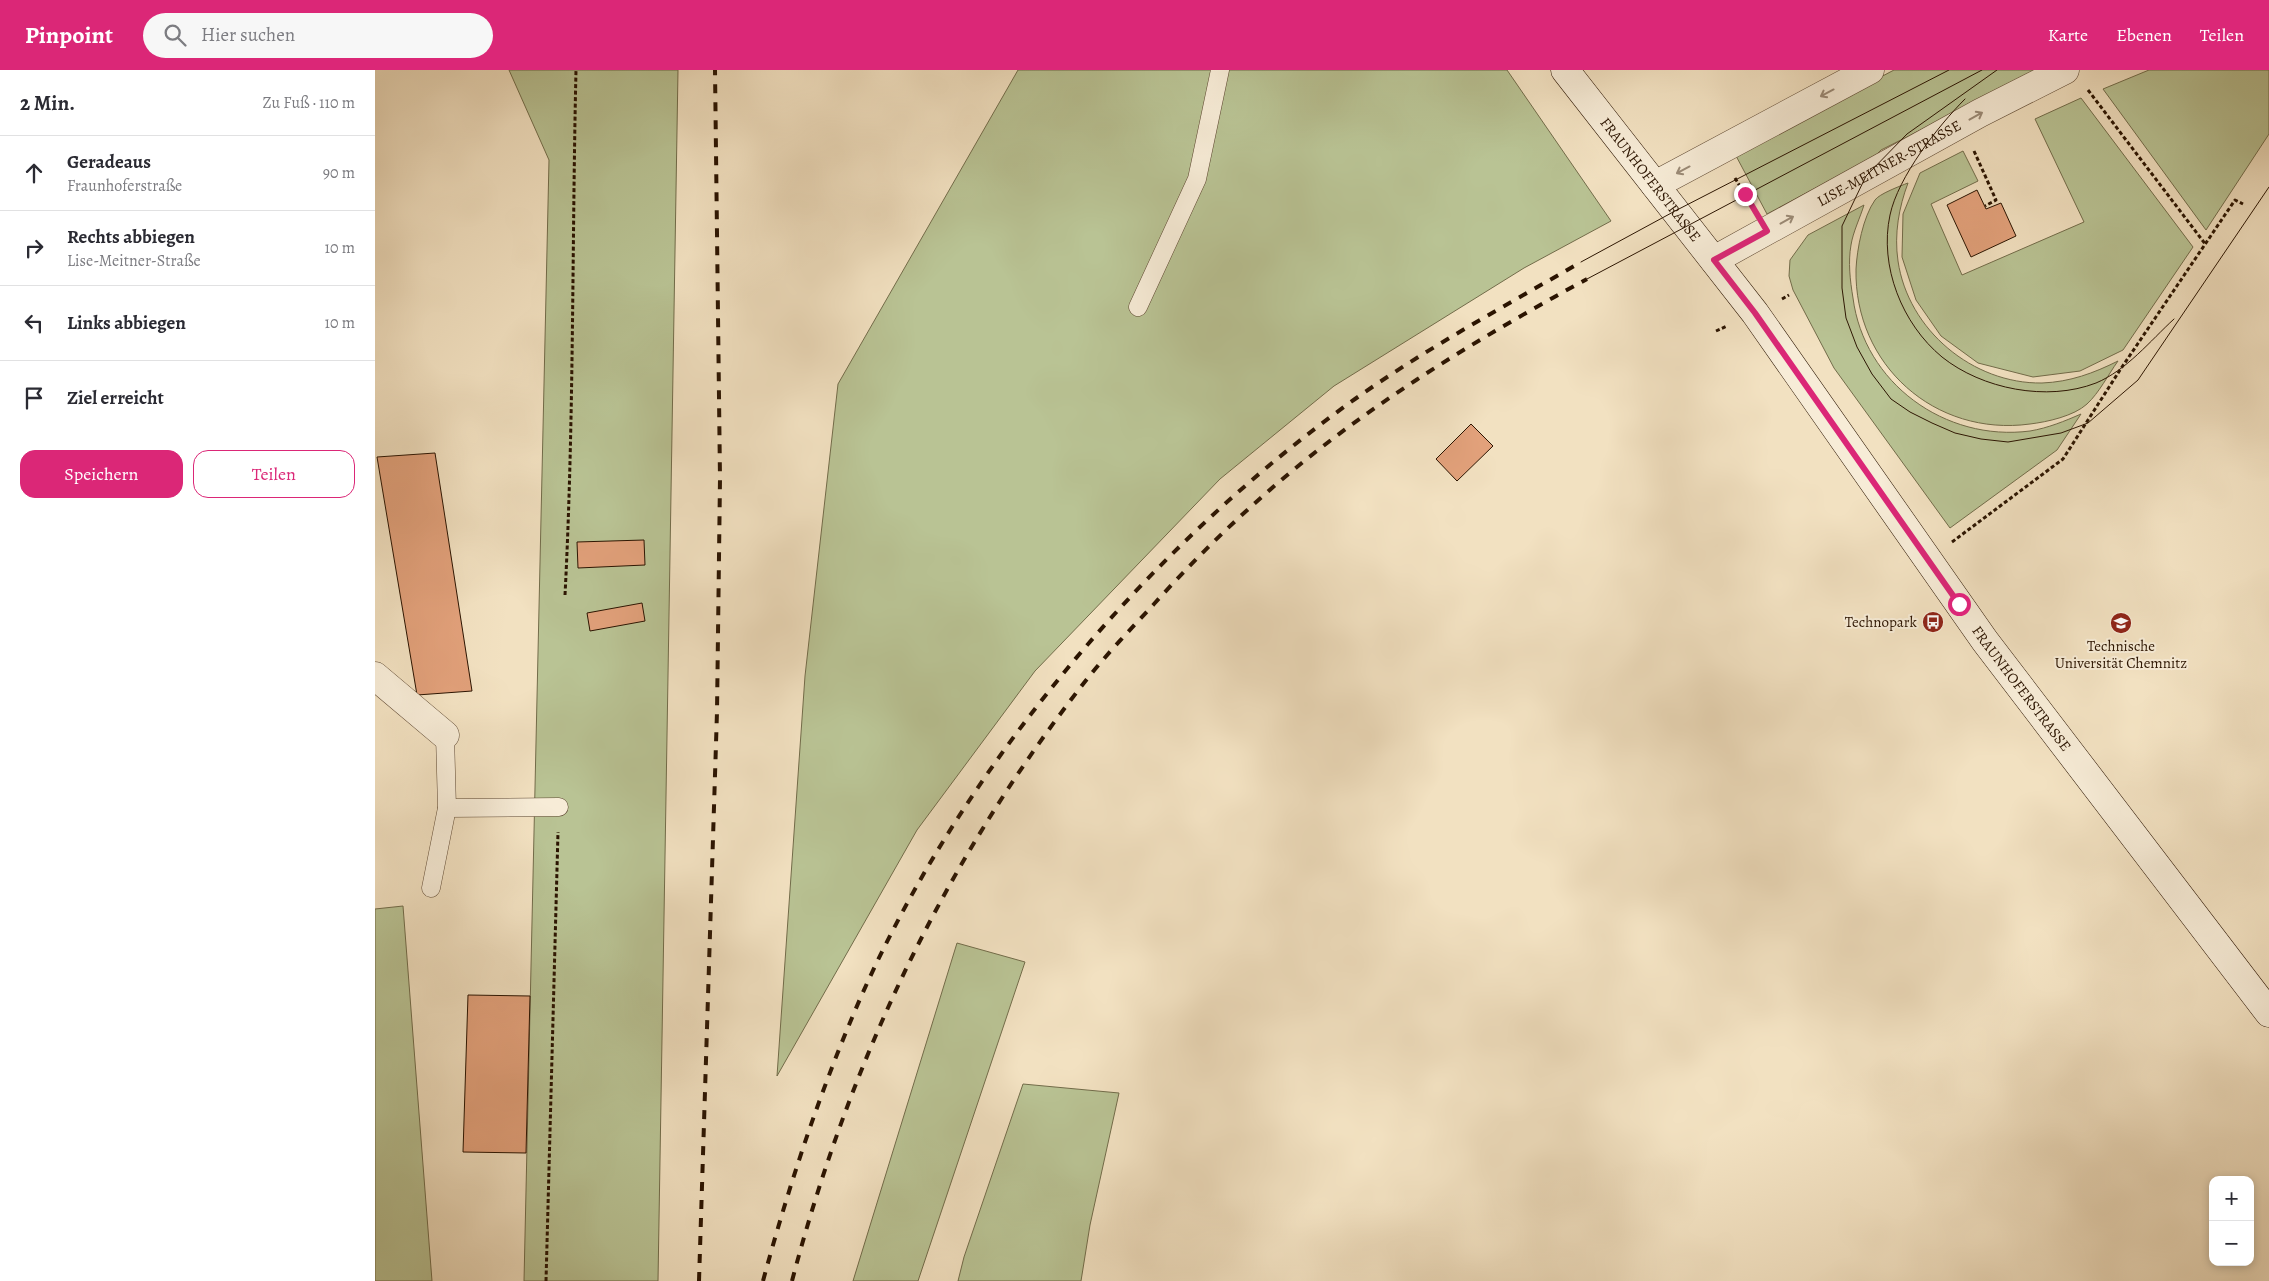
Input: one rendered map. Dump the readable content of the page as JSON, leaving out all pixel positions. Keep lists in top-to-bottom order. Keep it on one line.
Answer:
{"streets":{"main road":["LISE-MEITNER-STRASSE","FRAUNHOFERSTRASSE"]},"crossings":[["LISE-MEITNER-STRASSE","FRAUNHOFERSTRASSE"]],"places":{"bus stop":["Technopark"],"school or university":["Technische Universität Chemnitz"]},"page":{"header":"Pinpoint","search":"Hier suchen","nav":["Karte","Ebenen","Teilen"],"heading":["2 Min.","Zu Fuß · 110 m"],"list":[["Geradeaus","Fraunhoferstraße","90 m"],["Rechts abbiegen","Lise-Meitner-Straße","10 m"],["Links abbiegen","10 m"],"Ziel erreicht"],"buttons":["Speichern","Teilen"],"map_buttons":["+","−"]}}
